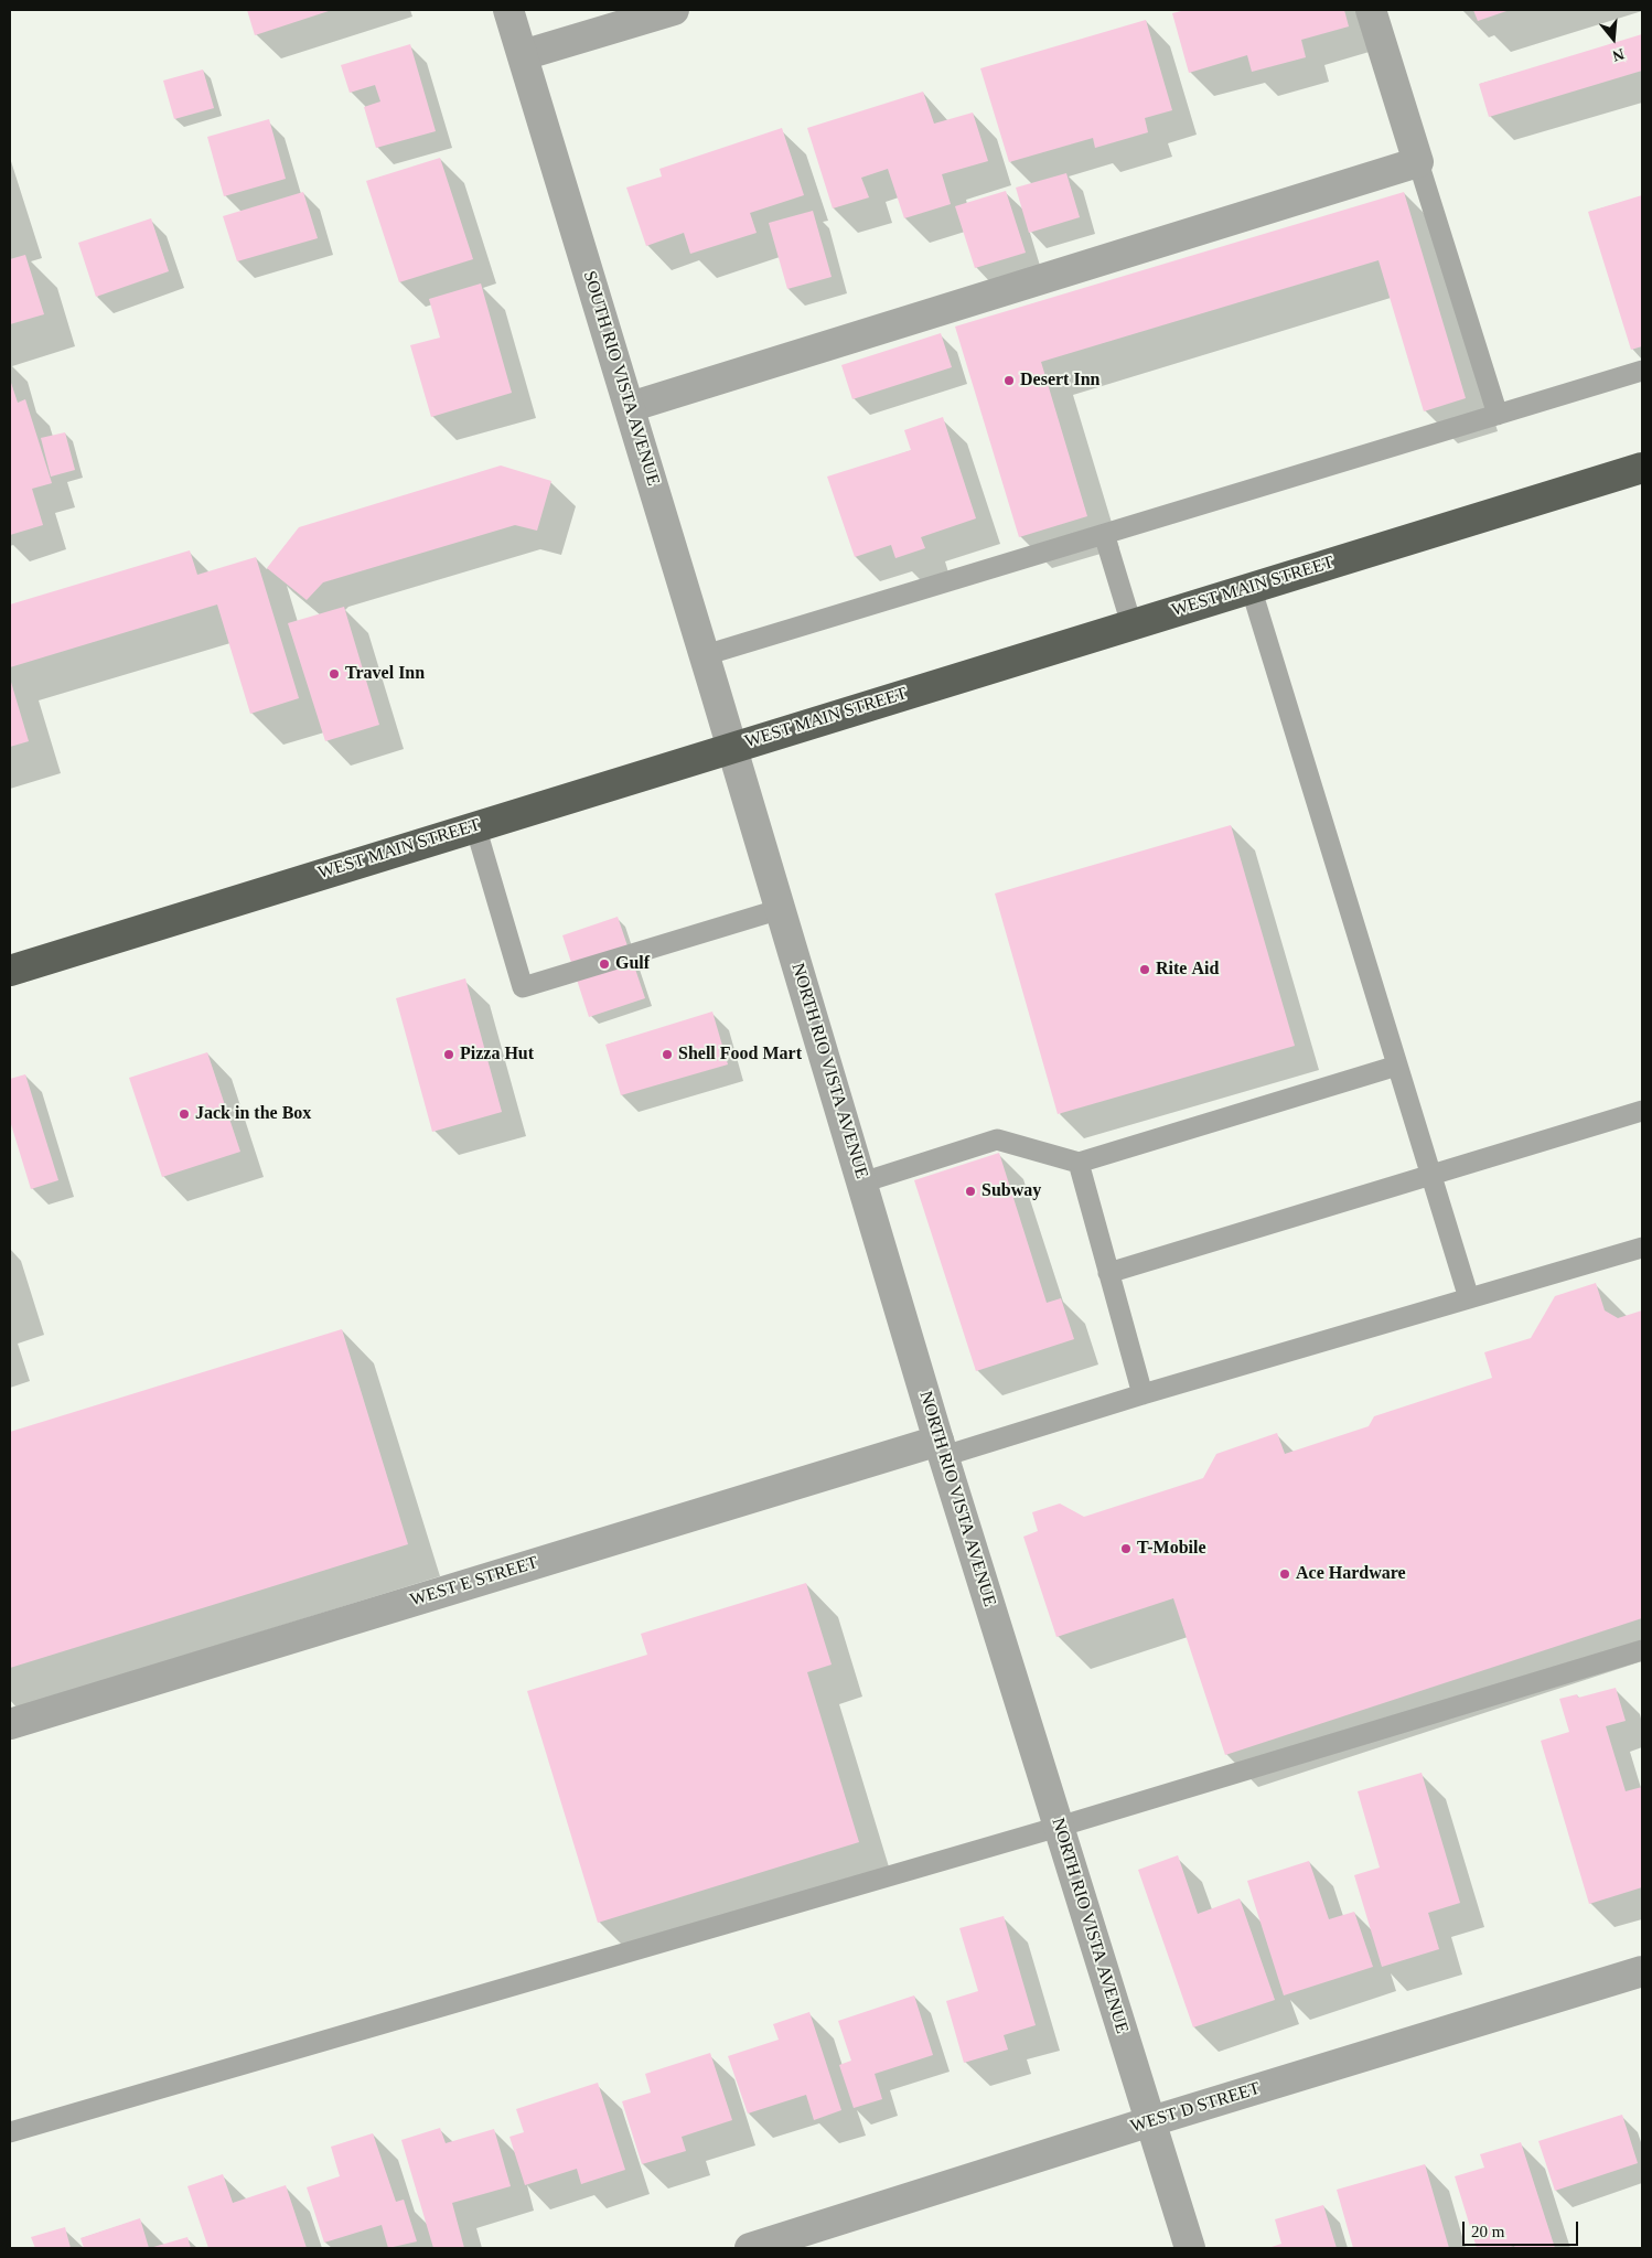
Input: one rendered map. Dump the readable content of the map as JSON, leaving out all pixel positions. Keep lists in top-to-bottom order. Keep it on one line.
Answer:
{"streets":{"highway":["WEST MAIN STREET"],"street":["SOUTH RIO VISTA AVENUE","NORTH RIO VISTA AVENUE","WEST E STREET","WEST D STREET"]},"crossings":[["SOUTH RIO VISTA AVENUE","WEST MAIN STREET"],["SOUTH RIO VISTA AVENUE","NORTH RIO VISTA AVENUE"],["WEST MAIN STREET","NORTH RIO VISTA AVENUE"],["NORTH RIO VISTA AVENUE","WEST E STREET"],["NORTH RIO VISTA AVENUE","WEST D STREET"]],"places":["Desert Inn","Travel Inn","Gulf","Rite Aid","Pizza Hut","Shell Food Mart","Jack in the Box","Subway","T-Mobile","Ace Hardware"],"scale_bar":"20 m","north":"bottom"}
